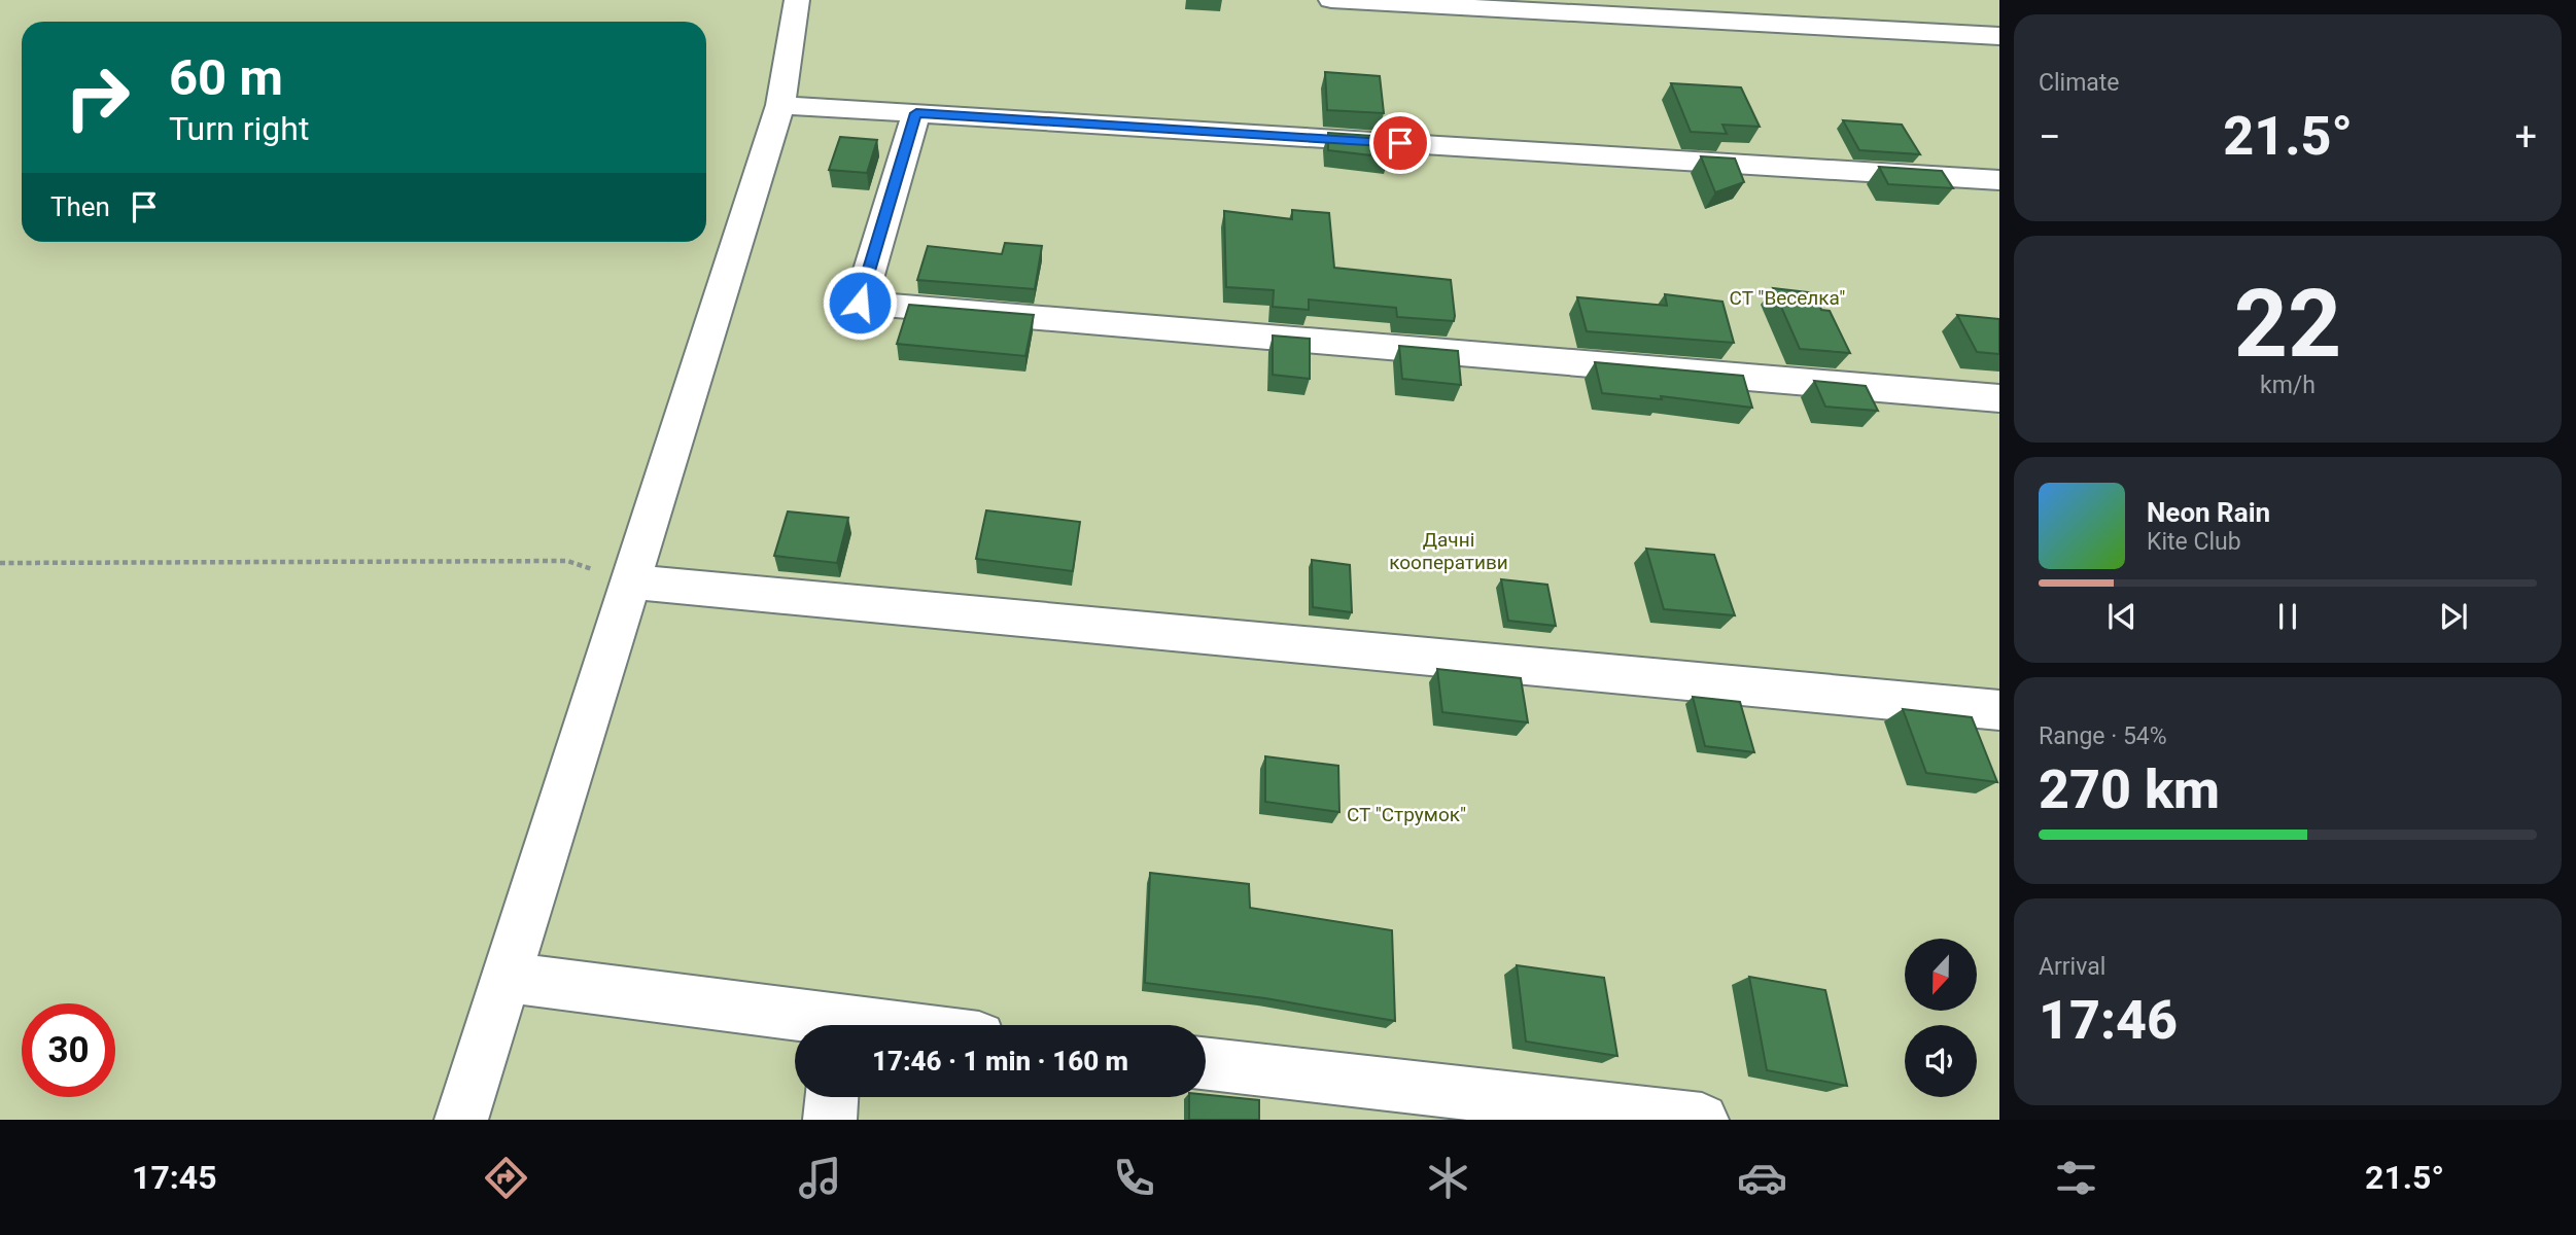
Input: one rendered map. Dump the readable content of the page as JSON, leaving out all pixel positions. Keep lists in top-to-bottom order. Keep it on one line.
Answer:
{"parks":["СТ \"Веселка\"","Дачні кооперативи","СТ \"Струмок\""],"north":"bottom","page":{"tile":["Climate",["22","km/h"],["Range · 54%","270 km"],["Arrival","17:46"]],"turn":["60 m","Turn right"],"heat":["−","21.5°","+"],"then":"Then","song":["Neon Rain","Kite Club"],"limit":"30","trip":"17:46 · 1 min · 160 m","tabs":["17:45","21.5°"]}}
